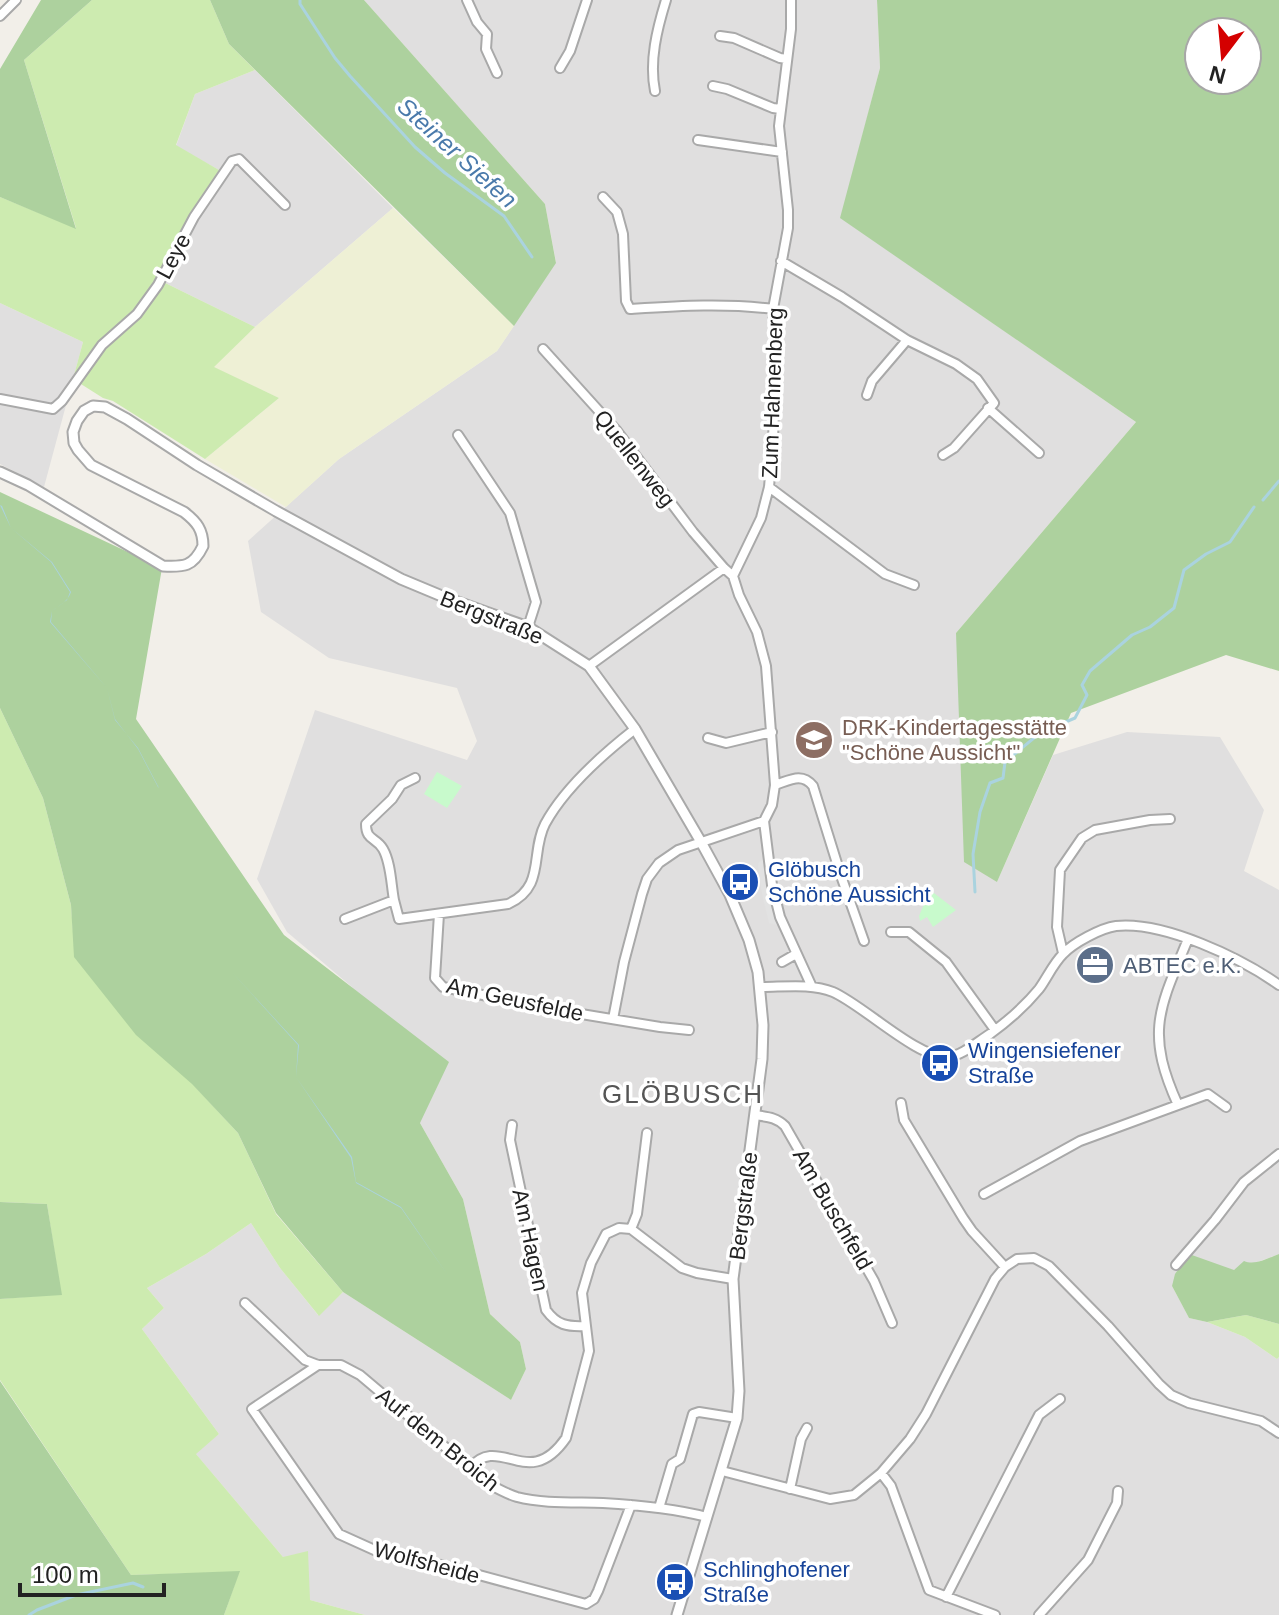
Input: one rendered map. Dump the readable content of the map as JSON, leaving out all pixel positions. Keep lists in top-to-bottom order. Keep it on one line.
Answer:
{"streets":{"street":["Leye","Zum Hahnenberg","Quellenweg","Bergstraße","Am Geusfelde","Am Buschfeld","Am Hagen","Auf dem Broich","Wolfsheide"]},"crossings":[["Zum Hahnenberg","Quellenweg"],["Bergstraße","Am Geusfelde"],["Bergstraße","Am Buschfeld"],["Bergstraße","Auf dem Broich"],["Auf dem Broich","Wolfsheide"]],"districts":["GLÖBUSCH"],"water":["Steiner Siefen"],"places":{"school or university":["DRK-Kindertagesstätte \"Schöne Aussicht\""],"bus stop":["Glöbusch Schöne Aussicht","Wingensiefener Straße","Schlinghofener Straße"],"office":["ABTEC e.K."]},"scale_bar":"100 m","north":"bottom"}
